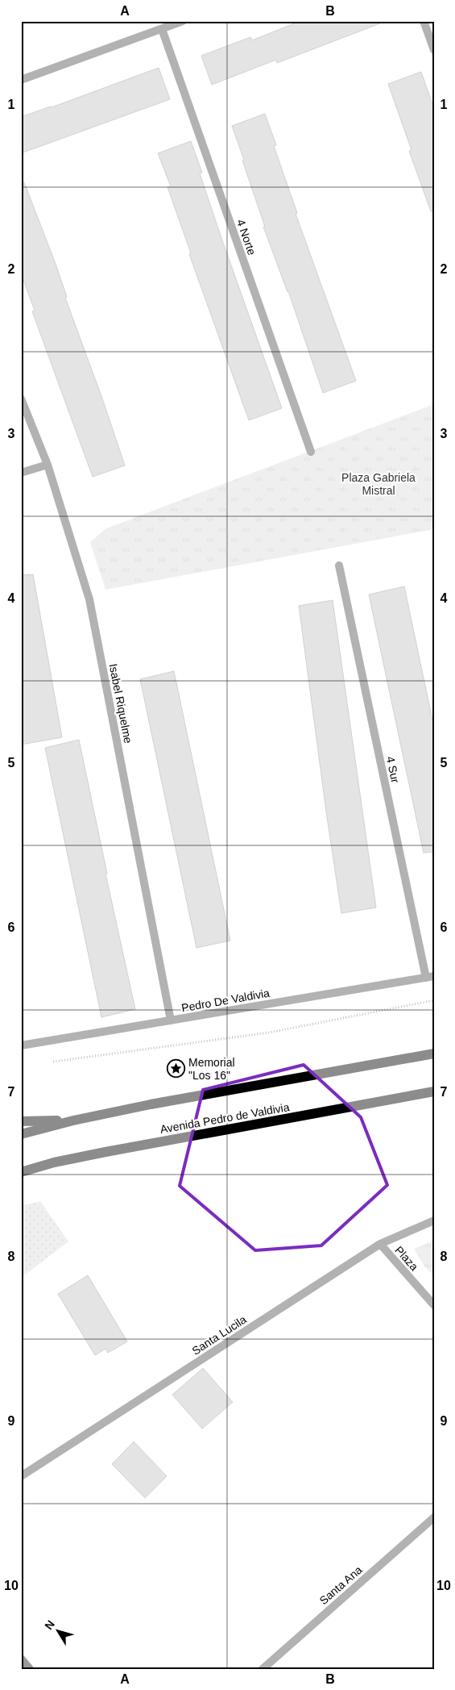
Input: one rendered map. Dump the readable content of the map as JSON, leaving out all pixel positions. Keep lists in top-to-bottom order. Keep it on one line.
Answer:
{"streets":{"main road":["Avenida Pedro de Valdivia"],"street":["4 Norte","Isabel Riquelme","4 Sur","Pedro De Valdivia","Plaza","Santa Lucila","Santa Ana"]},"crossings":[["Isabel Riquelme","Pedro De Valdivia"],["4 Sur","Pedro De Valdivia"],["Plaza","Santa Lucila"]],"parks":["Plaza Gabriela Mistral"],"places":{"place":["Memorial \"Los 16\""]},"north":"top left","grid":{"columns":["A","B"],"rows":["1","2","3","4","5","6","7","8","9","10"]}}
